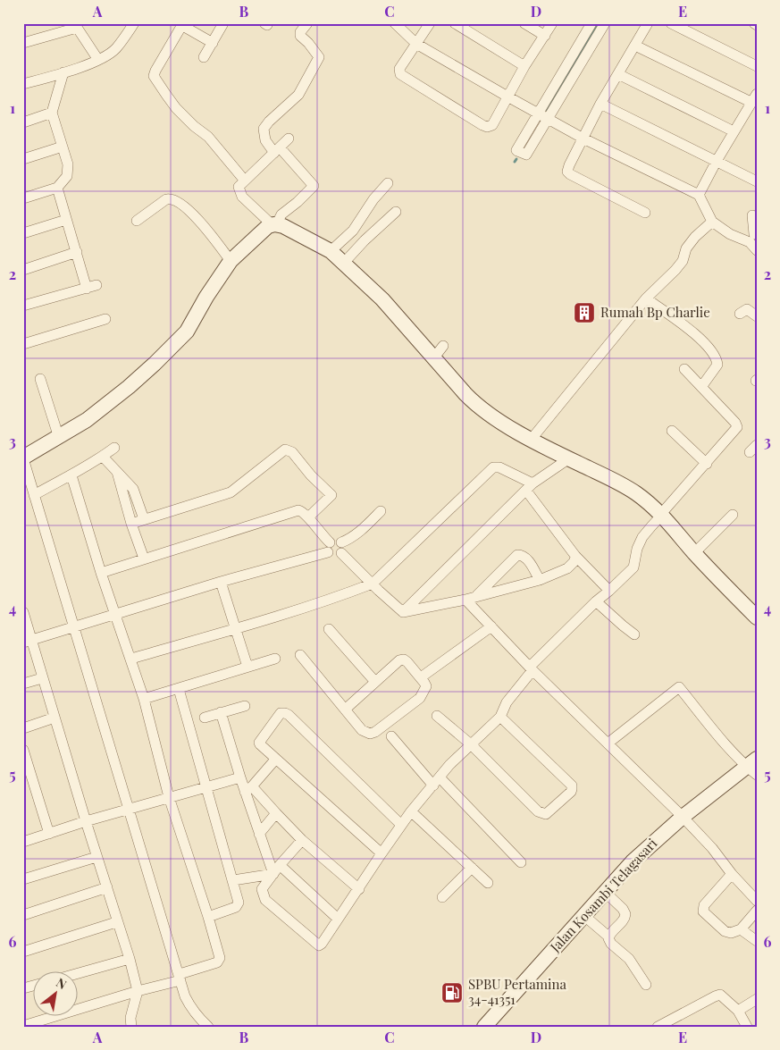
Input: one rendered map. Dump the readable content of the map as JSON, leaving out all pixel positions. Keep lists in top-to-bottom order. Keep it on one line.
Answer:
{"streets":{"street":["Jalan Kosambi Telagasari"]},"places":{"building":["Rumah Bp Charlie"],"fuel station":["SPBU Pertamina 34-41351"]},"north":"top right","grid":{"columns":["A","B","C","D","E"],"rows":["1","2","3","4","5","6"]}}
